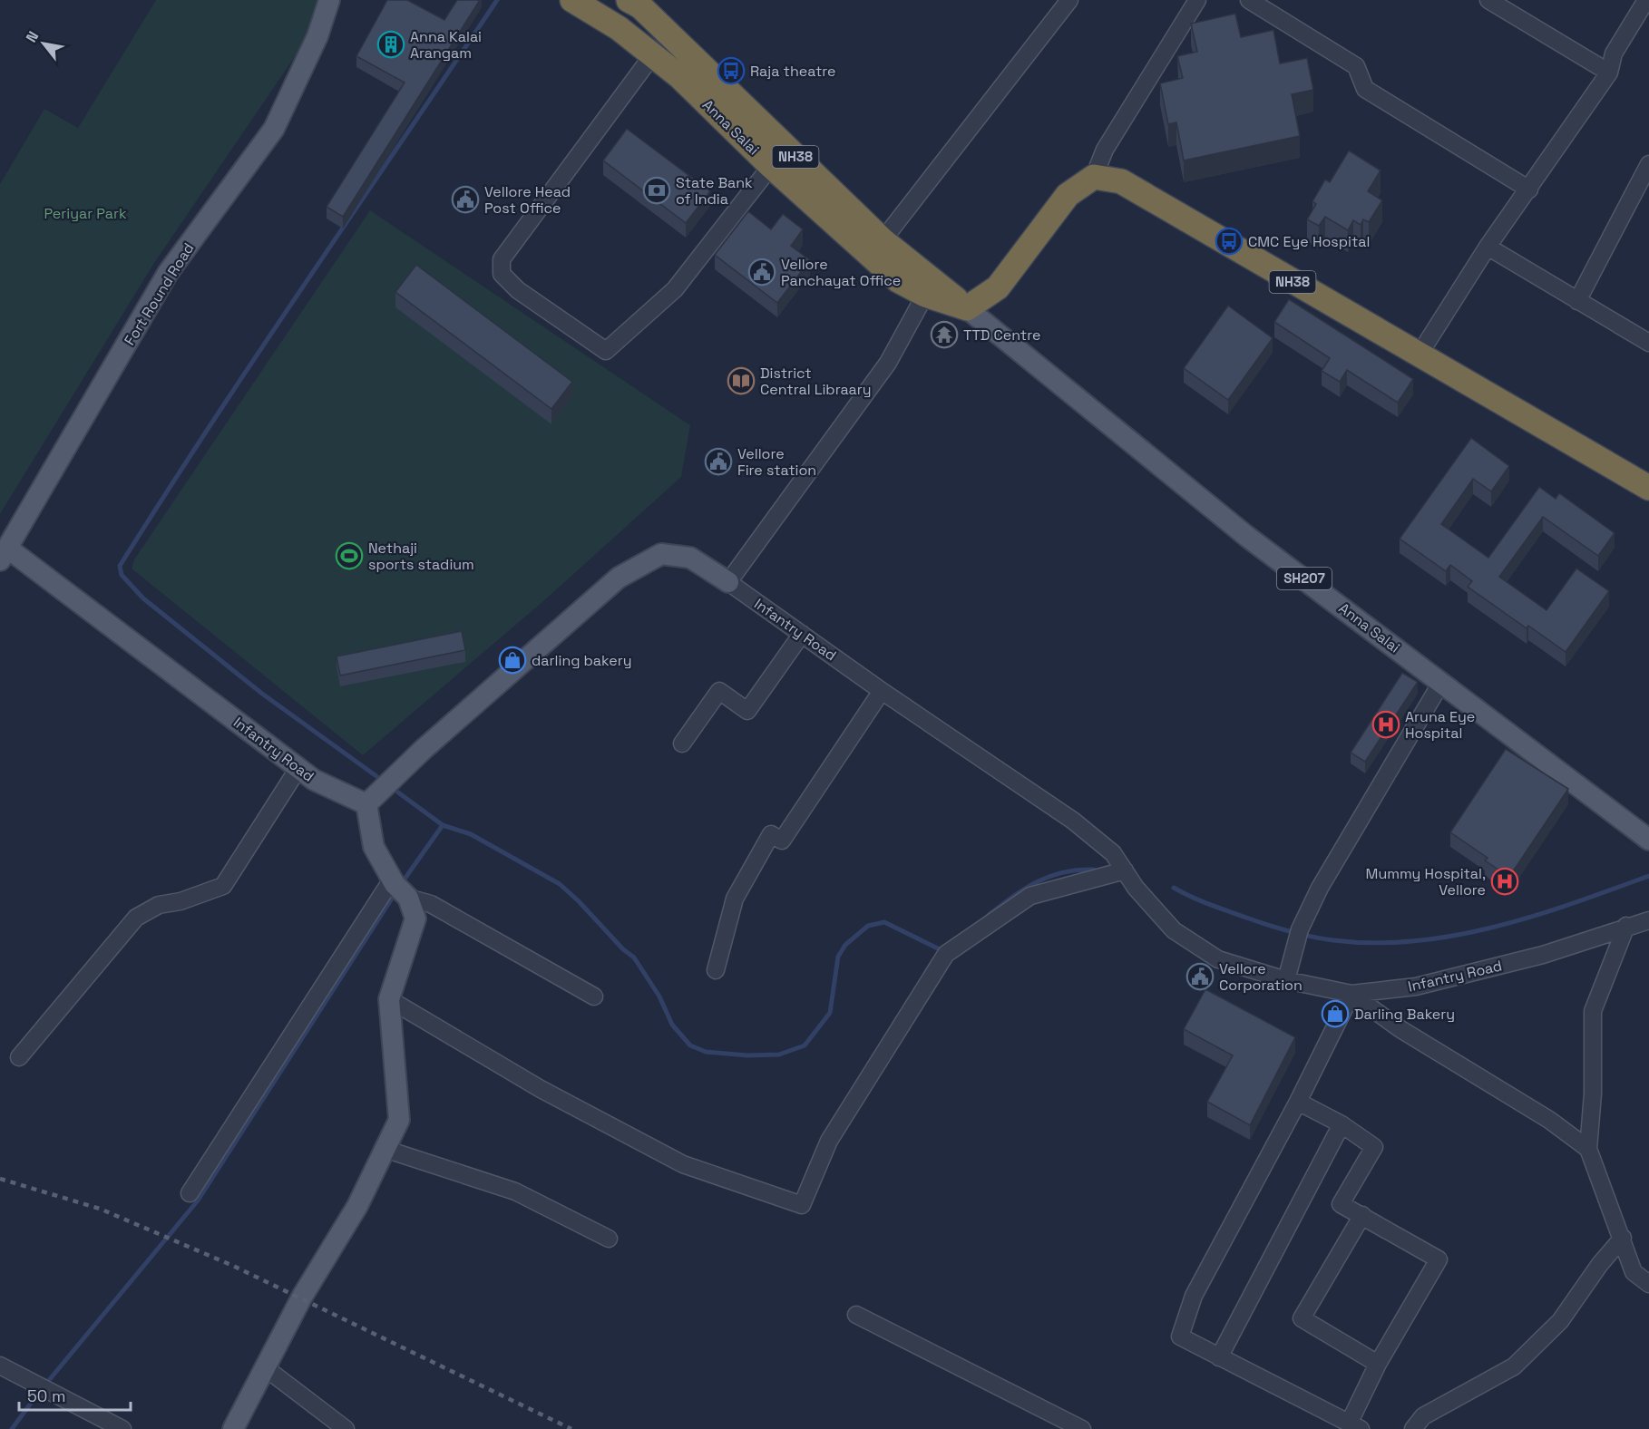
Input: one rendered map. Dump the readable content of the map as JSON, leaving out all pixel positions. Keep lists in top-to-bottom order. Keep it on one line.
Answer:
{"streets":{"highway":["Anna Salai","NH38"],"main road":["Fort Round Road","SH207","Infantry Road"]},"crossings":[["Fort Round Road","Infantry Road"]],"parks":["Periyar Park"],"places":{"building":["Anna Kalai Arangam"],"bus stop":["Raja theatre","CMC Eye Hospital"],"bank":["State Bank of India"],"public building":["Vellore Head Post Office","Vellore Panchayat Office","Vellore Fire station","Vellore Corporation"],"temple":["TTD Centre"],"library":["District Central Libraary"],"sports":["Nethaji sports stadium"],"shop":["darling bakery","Darling Bakery"],"hospital":["Aruna Eye Hospital","Mummy Hospital, Vellore"]},"scale_bar":"50 m","north":"top left"}
